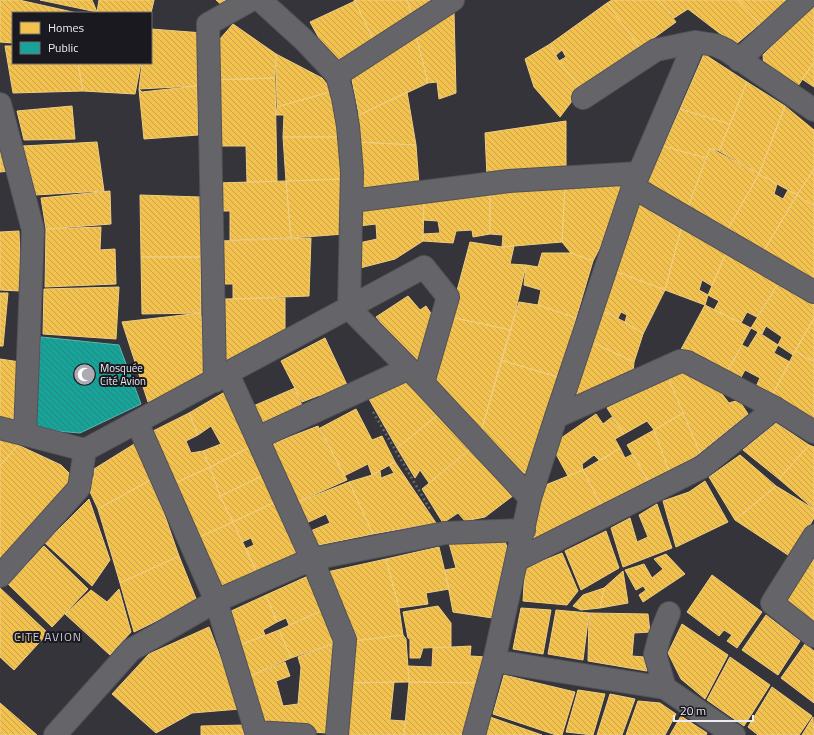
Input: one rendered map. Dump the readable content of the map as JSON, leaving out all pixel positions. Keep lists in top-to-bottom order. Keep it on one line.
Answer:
{"districts":["CITE AVION"],"places":{"mosque":["Mosquée Cité Avion"]},"legend":["Homes","Public"],"scale_bar":"20 m"}
